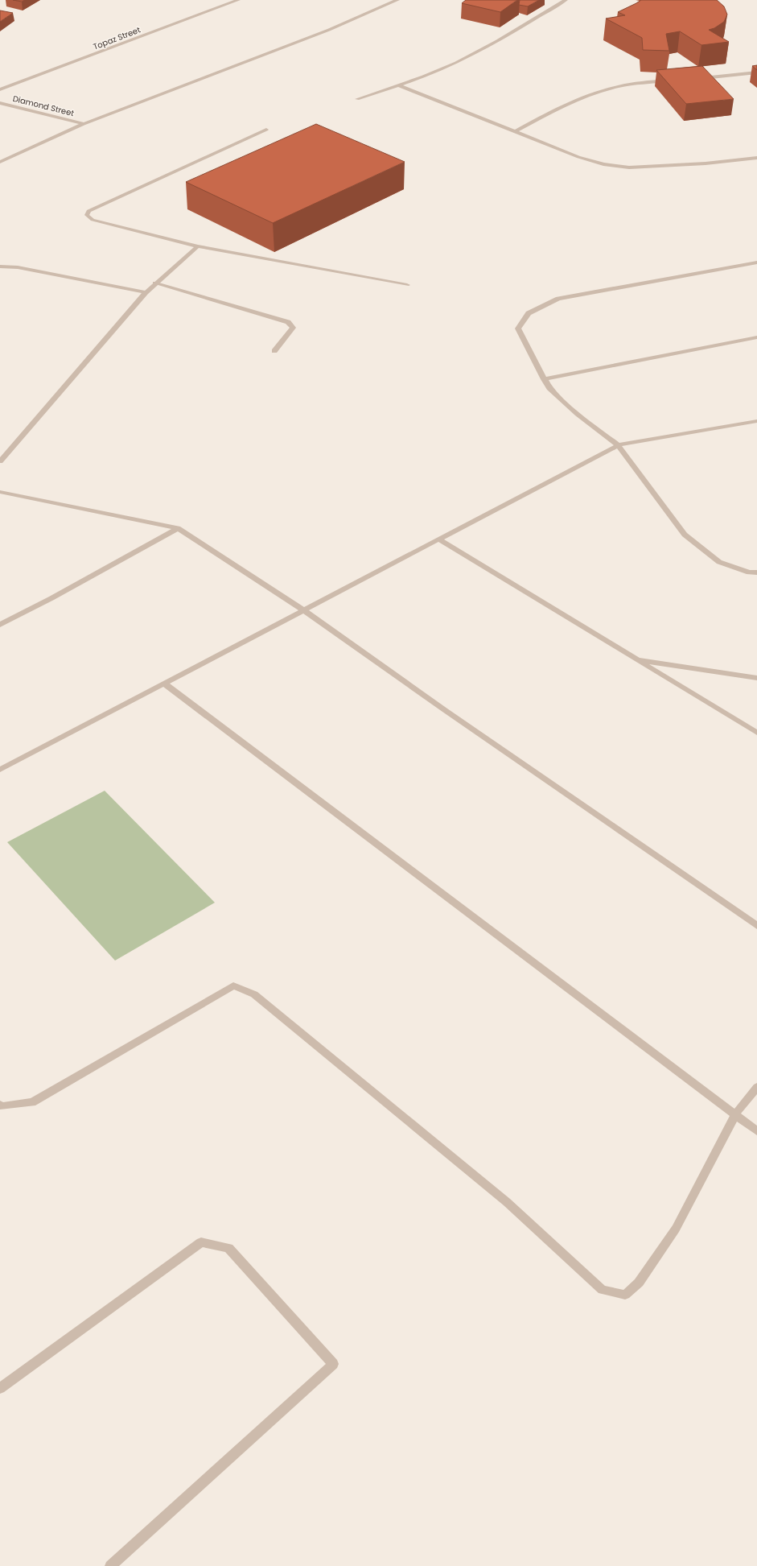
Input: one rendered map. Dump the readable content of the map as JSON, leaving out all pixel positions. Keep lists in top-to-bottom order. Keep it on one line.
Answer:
{"streets":{"street":["Topaz Street","Diamond Street"]}}
